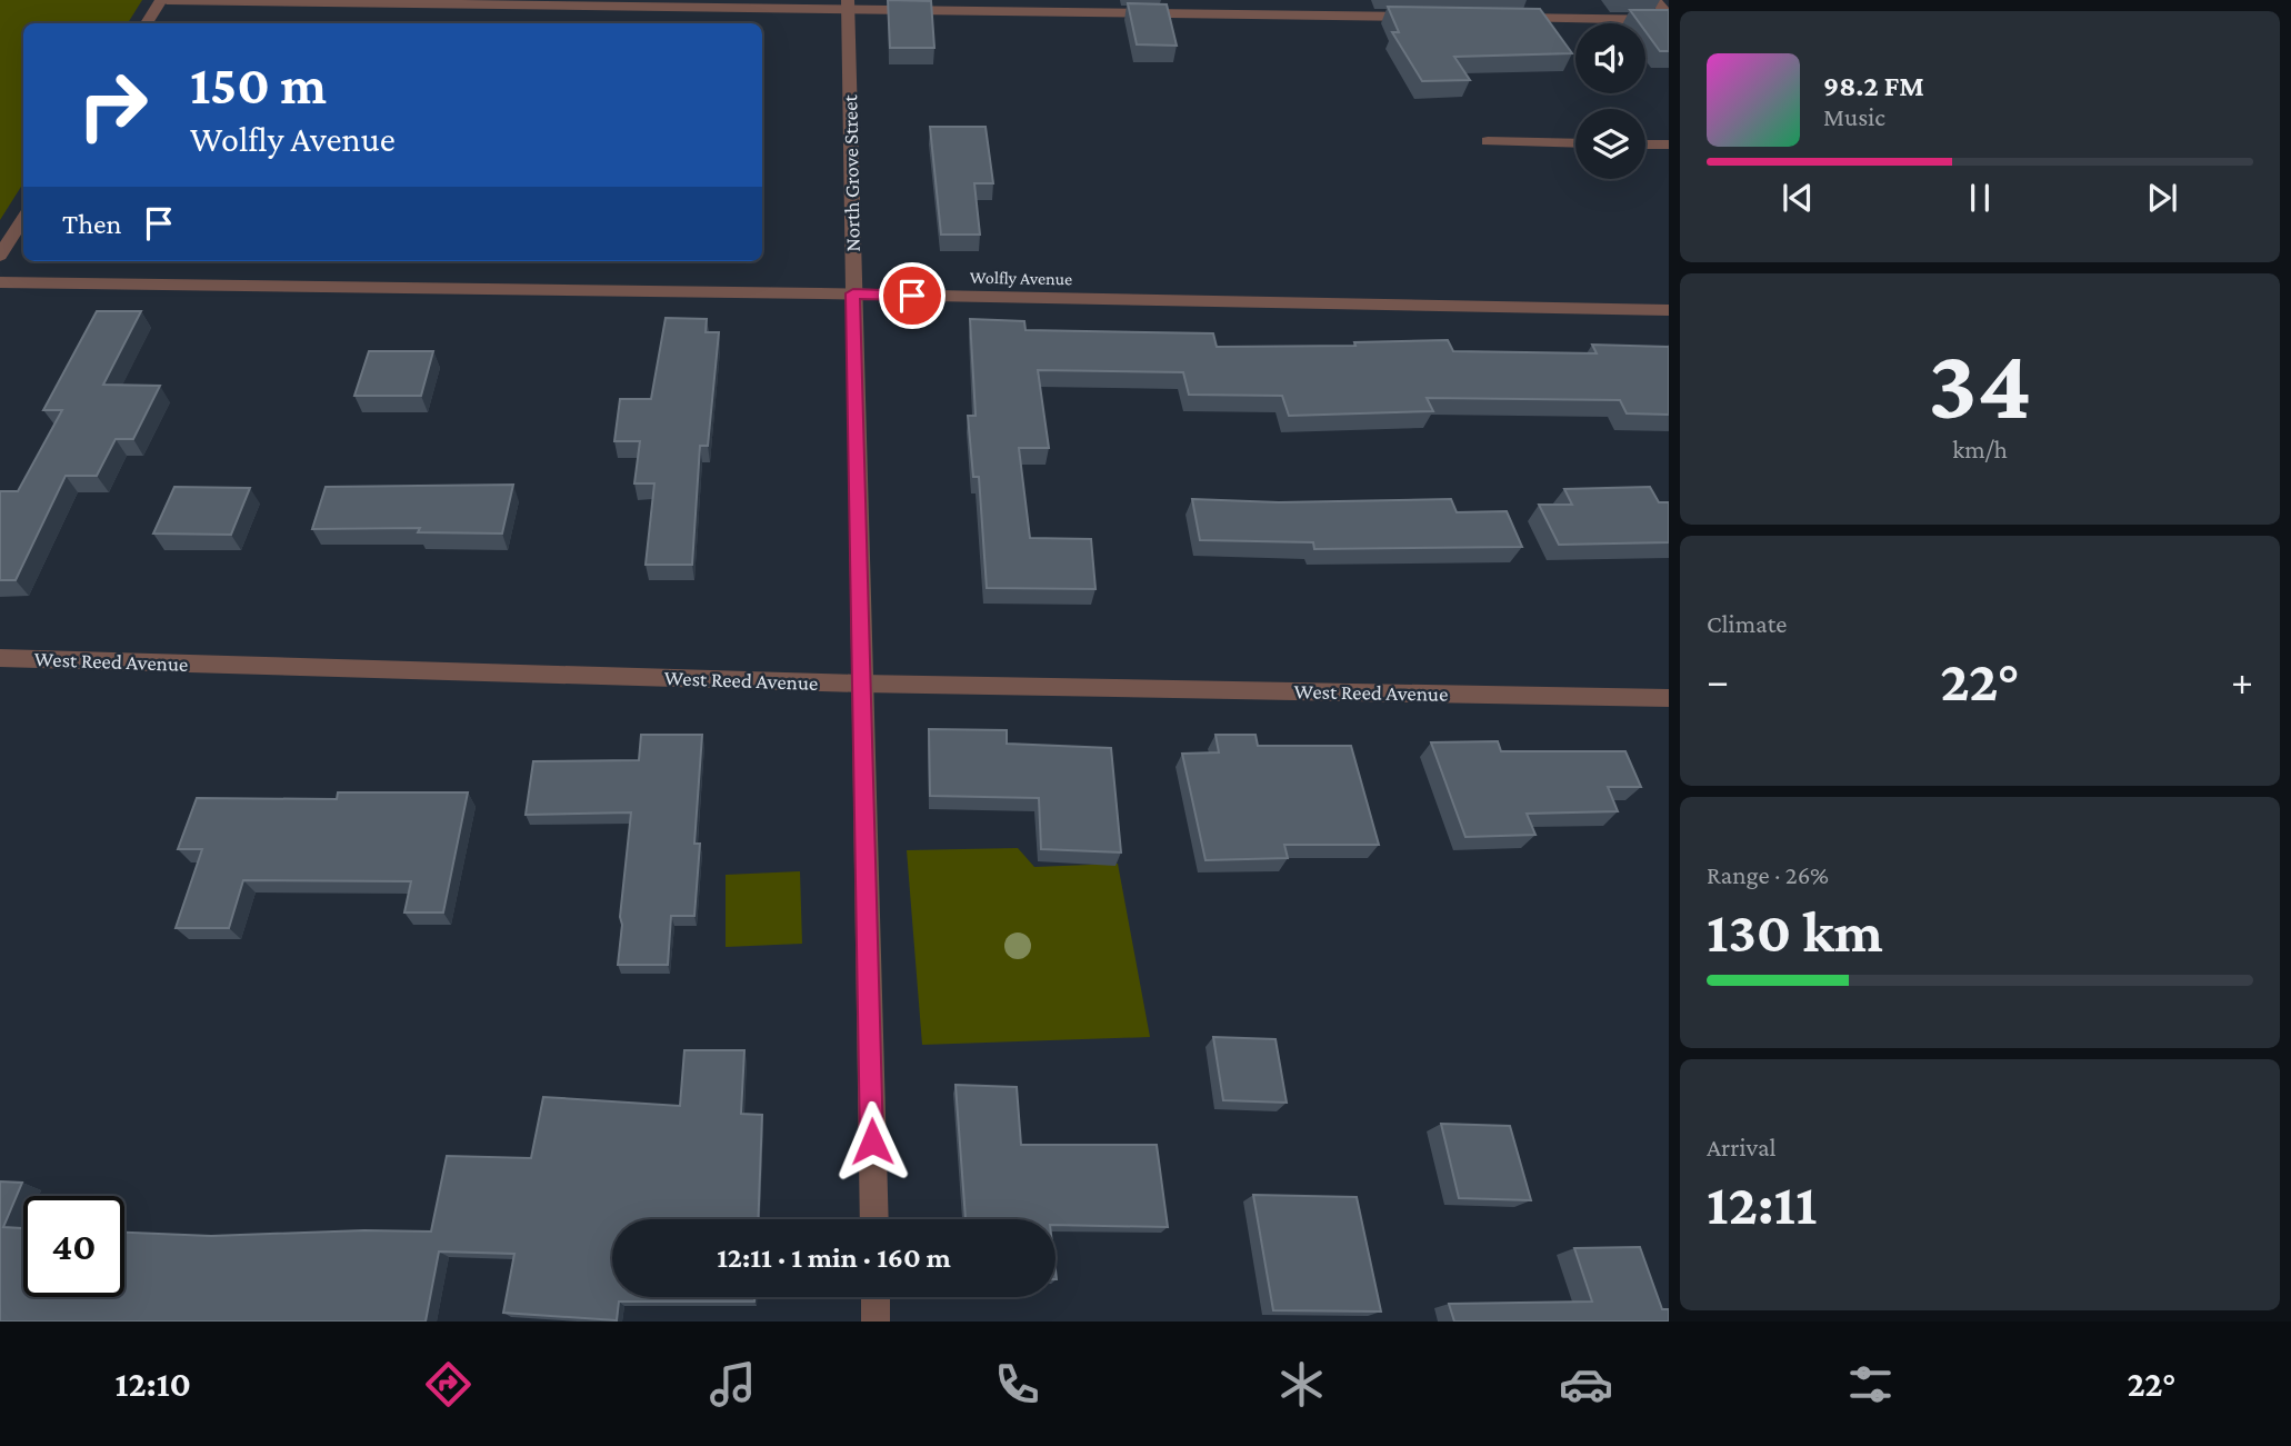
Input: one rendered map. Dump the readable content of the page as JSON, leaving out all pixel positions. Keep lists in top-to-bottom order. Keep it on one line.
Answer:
{"streets":{"street":["North Grove Street","Wolfly Avenue","West Reed Avenue"]},"crossings":[["North Grove Street","Wolfly Avenue"],["North Grove Street","West Reed Avenue"]],"page":{"turn":["150 m","Wolfly Avenue"],"song":["98.2 FM","Music"],"then":"Then","tile":[["34","km/h"],"Climate",["Range · 26%","130 km"],["Arrival","12:11"]],"heat":["−","22°","+"],"limit":"40","trip":"12:11 · 1 min · 160 m","tabs":["12:10","22°"]}}
